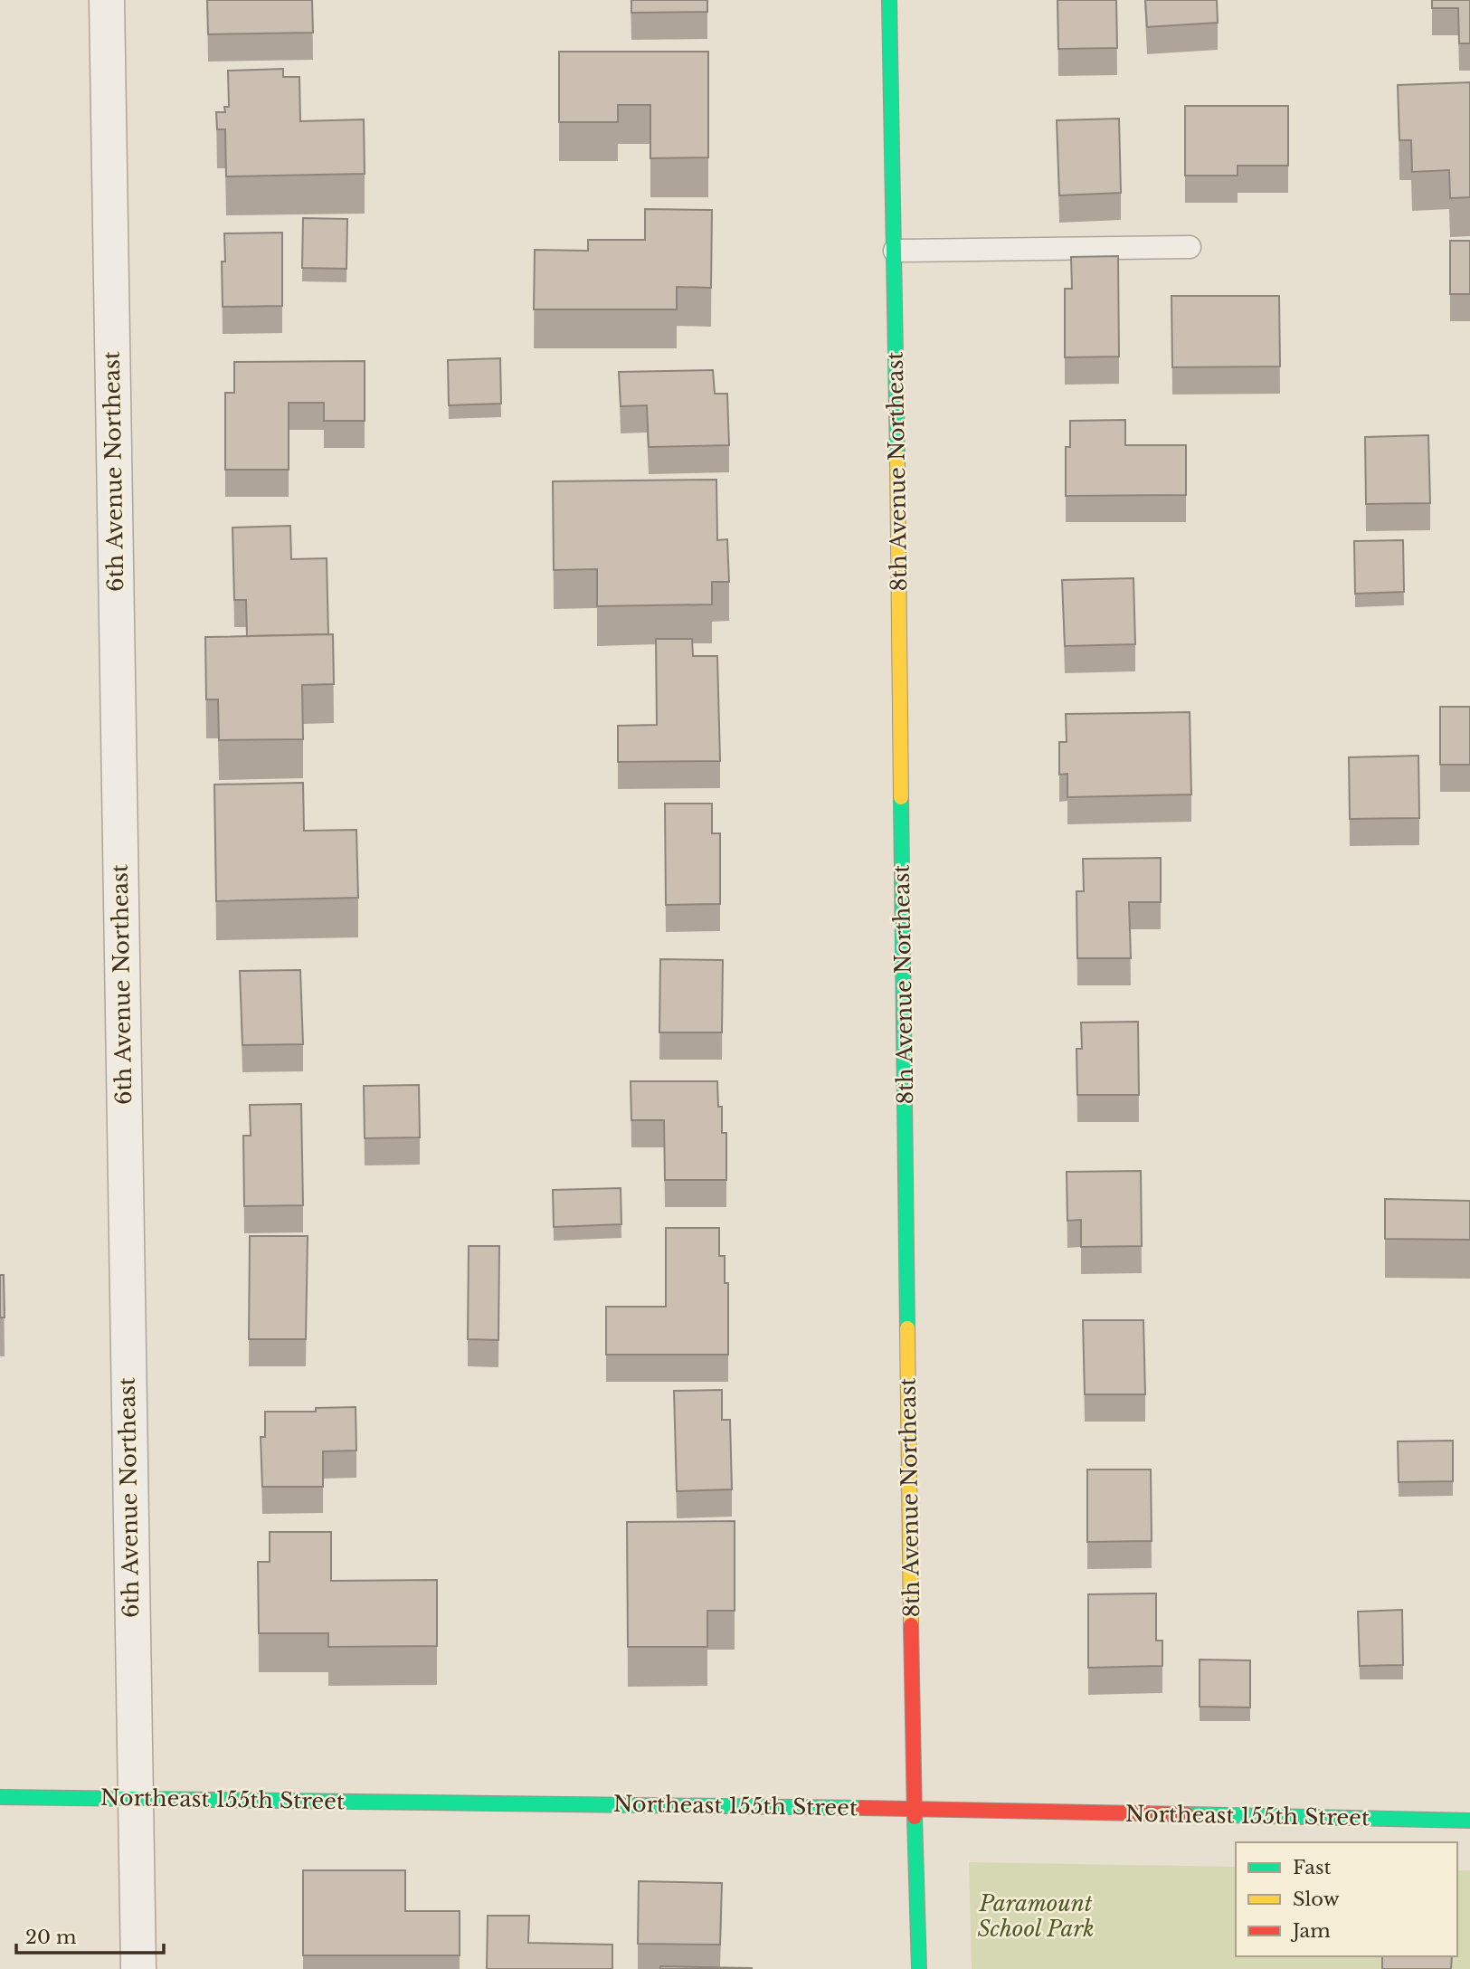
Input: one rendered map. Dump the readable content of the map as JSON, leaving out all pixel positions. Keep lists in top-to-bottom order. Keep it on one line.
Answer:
{"streets":{"street":["6th Avenue Northeast","8th Avenue Northeast","Northeast 155th Street"]},"crossings":[["6th Avenue Northeast","Northeast 155th Street"],["8th Avenue Northeast","Northeast 155th Street"]],"parks":["Paramount School Park"],"legend":["Fast","Slow","Jam"],"scale_bar":"20 m"}
